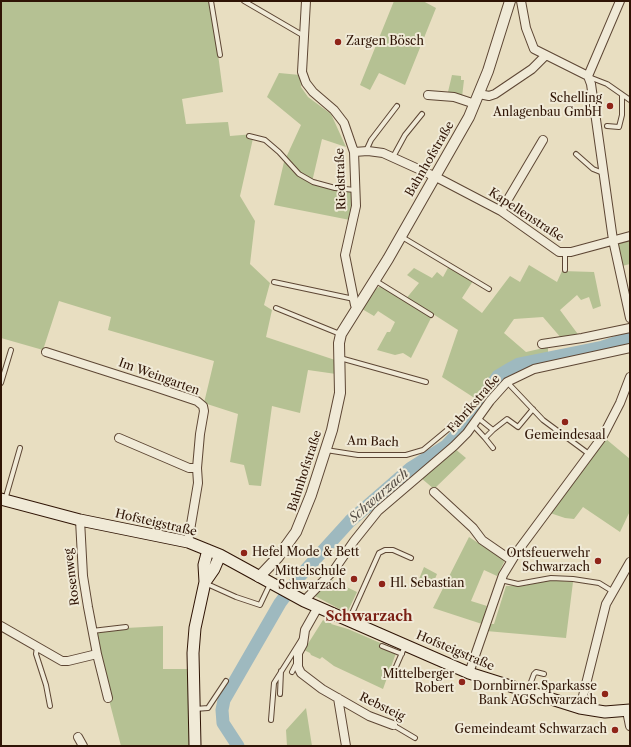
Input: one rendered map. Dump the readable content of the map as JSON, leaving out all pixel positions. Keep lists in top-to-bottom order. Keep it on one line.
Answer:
{"streets":{"main road":["Hofsteigstraße"],"street":["Bahnhofstraße","Riedstraße","Kapellenstraße","Im Weingarten","Fabrikstraße","Rosenweg","Rebsteig"],"lane":["Am Bach"]},"crossings":[["Bahnhofstraße","Riedstraße"],["Bahnhofstraße","Kapellenstraße"],["Bahnhofstraße","Am Bach"],["Bahnhofstraße","Hofsteigstraße"],["Riedstraße","Kapellenstraße"],["Im Weingarten","Hofsteigstraße"],["Fabrikstraße","Hofsteigstraße"],["Hofsteigstraße","Rosenweg"]],"districts":["Schwarzach"],"water":["Schwarzach"],"places":["Zargen Bösch","Schelling Anlagenbau GmbH","Gemeindesaal","Hefel Mode & Bett","Ortsfeuerwehr Schwarzach","Mittelschule Schwarzach","Hl. Sebastian","Mittelberger Robert","Dornbirner Sparkasse Bank AGSchwarzach","Gemeindeamt Schwarzach"]}
